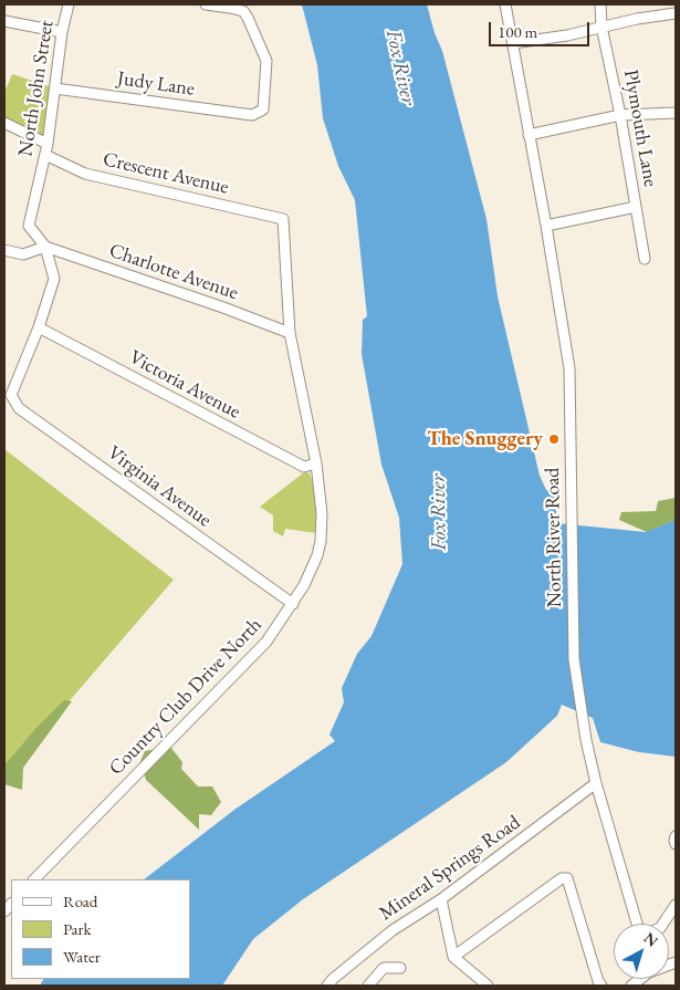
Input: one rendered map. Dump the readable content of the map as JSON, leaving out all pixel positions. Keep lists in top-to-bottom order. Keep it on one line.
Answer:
{"streets":{"street":["Judy Lane","North John Street","Plymouth Lane","Crescent Avenue","Charlotte Avenue","Victoria Avenue","Virginia Avenue","North River Road","Country Club Drive North","Mineral Springs Road"]},"crossings":[["Judy Lane","North John Street"],["North John Street","Crescent Avenue"],["North John Street","Charlotte Avenue"],["North John Street","Victoria Avenue"],["North John Street","Virginia Avenue"],["Crescent Avenue","Country Club Drive North"],["Charlotte Avenue","Country Club Drive North"],["Victoria Avenue","Country Club Drive North"],["Virginia Avenue","Country Club Drive North"],["North River Road","Mineral Springs Road"]],"water":["Fox River"],"places":["The Snuggery"],"legend":["Road","Park","Water"],"scale_bar":"100 m","north":"top right"}
